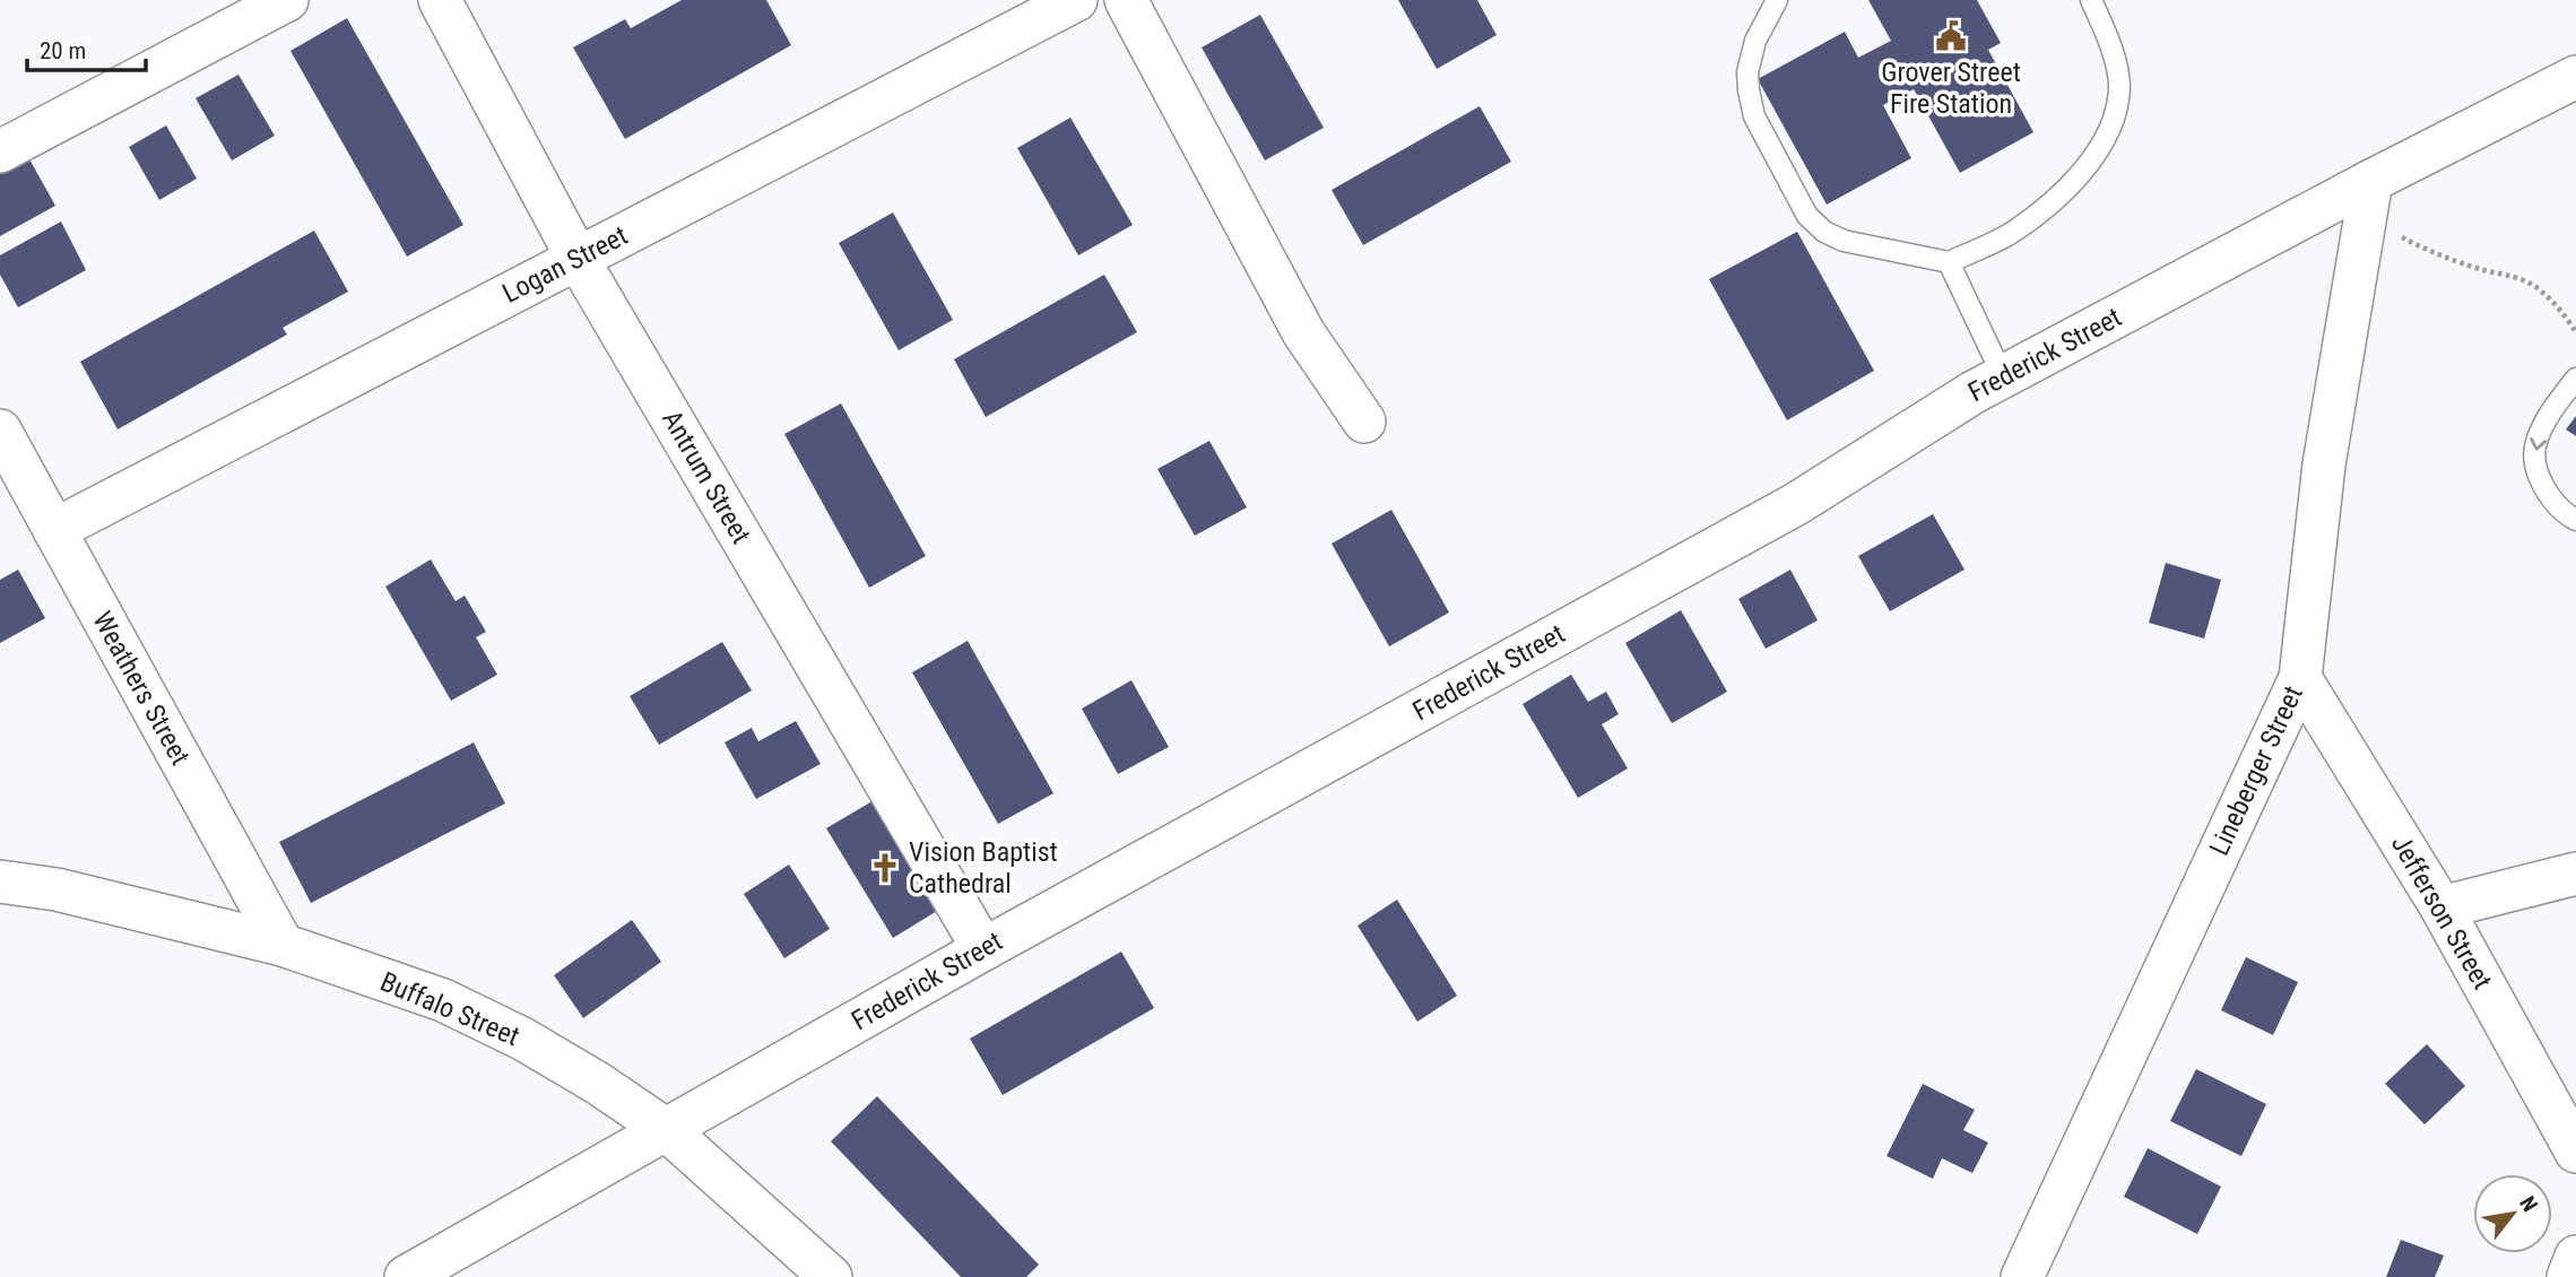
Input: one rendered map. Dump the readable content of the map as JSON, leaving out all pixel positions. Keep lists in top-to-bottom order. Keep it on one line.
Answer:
{"streets":{"street":["Logan Street","Frederick Street","Antrum Street","Weathers Street","Lineberger Street","Jefferson Street","Buffalo Street"]},"crossings":[["Logan Street","Antrum Street"],["Logan Street","Weathers Street"],["Frederick Street","Antrum Street"],["Frederick Street","Lineberger Street"],["Frederick Street","Buffalo Street"],["Weathers Street","Buffalo Street"],["Lineberger Street","Jefferson Street"]],"places":{"public building":["Grover Street Fire Station"],"church":["Vision Baptist Cathedral"]},"scale_bar":"20 m","north":"top right"}
